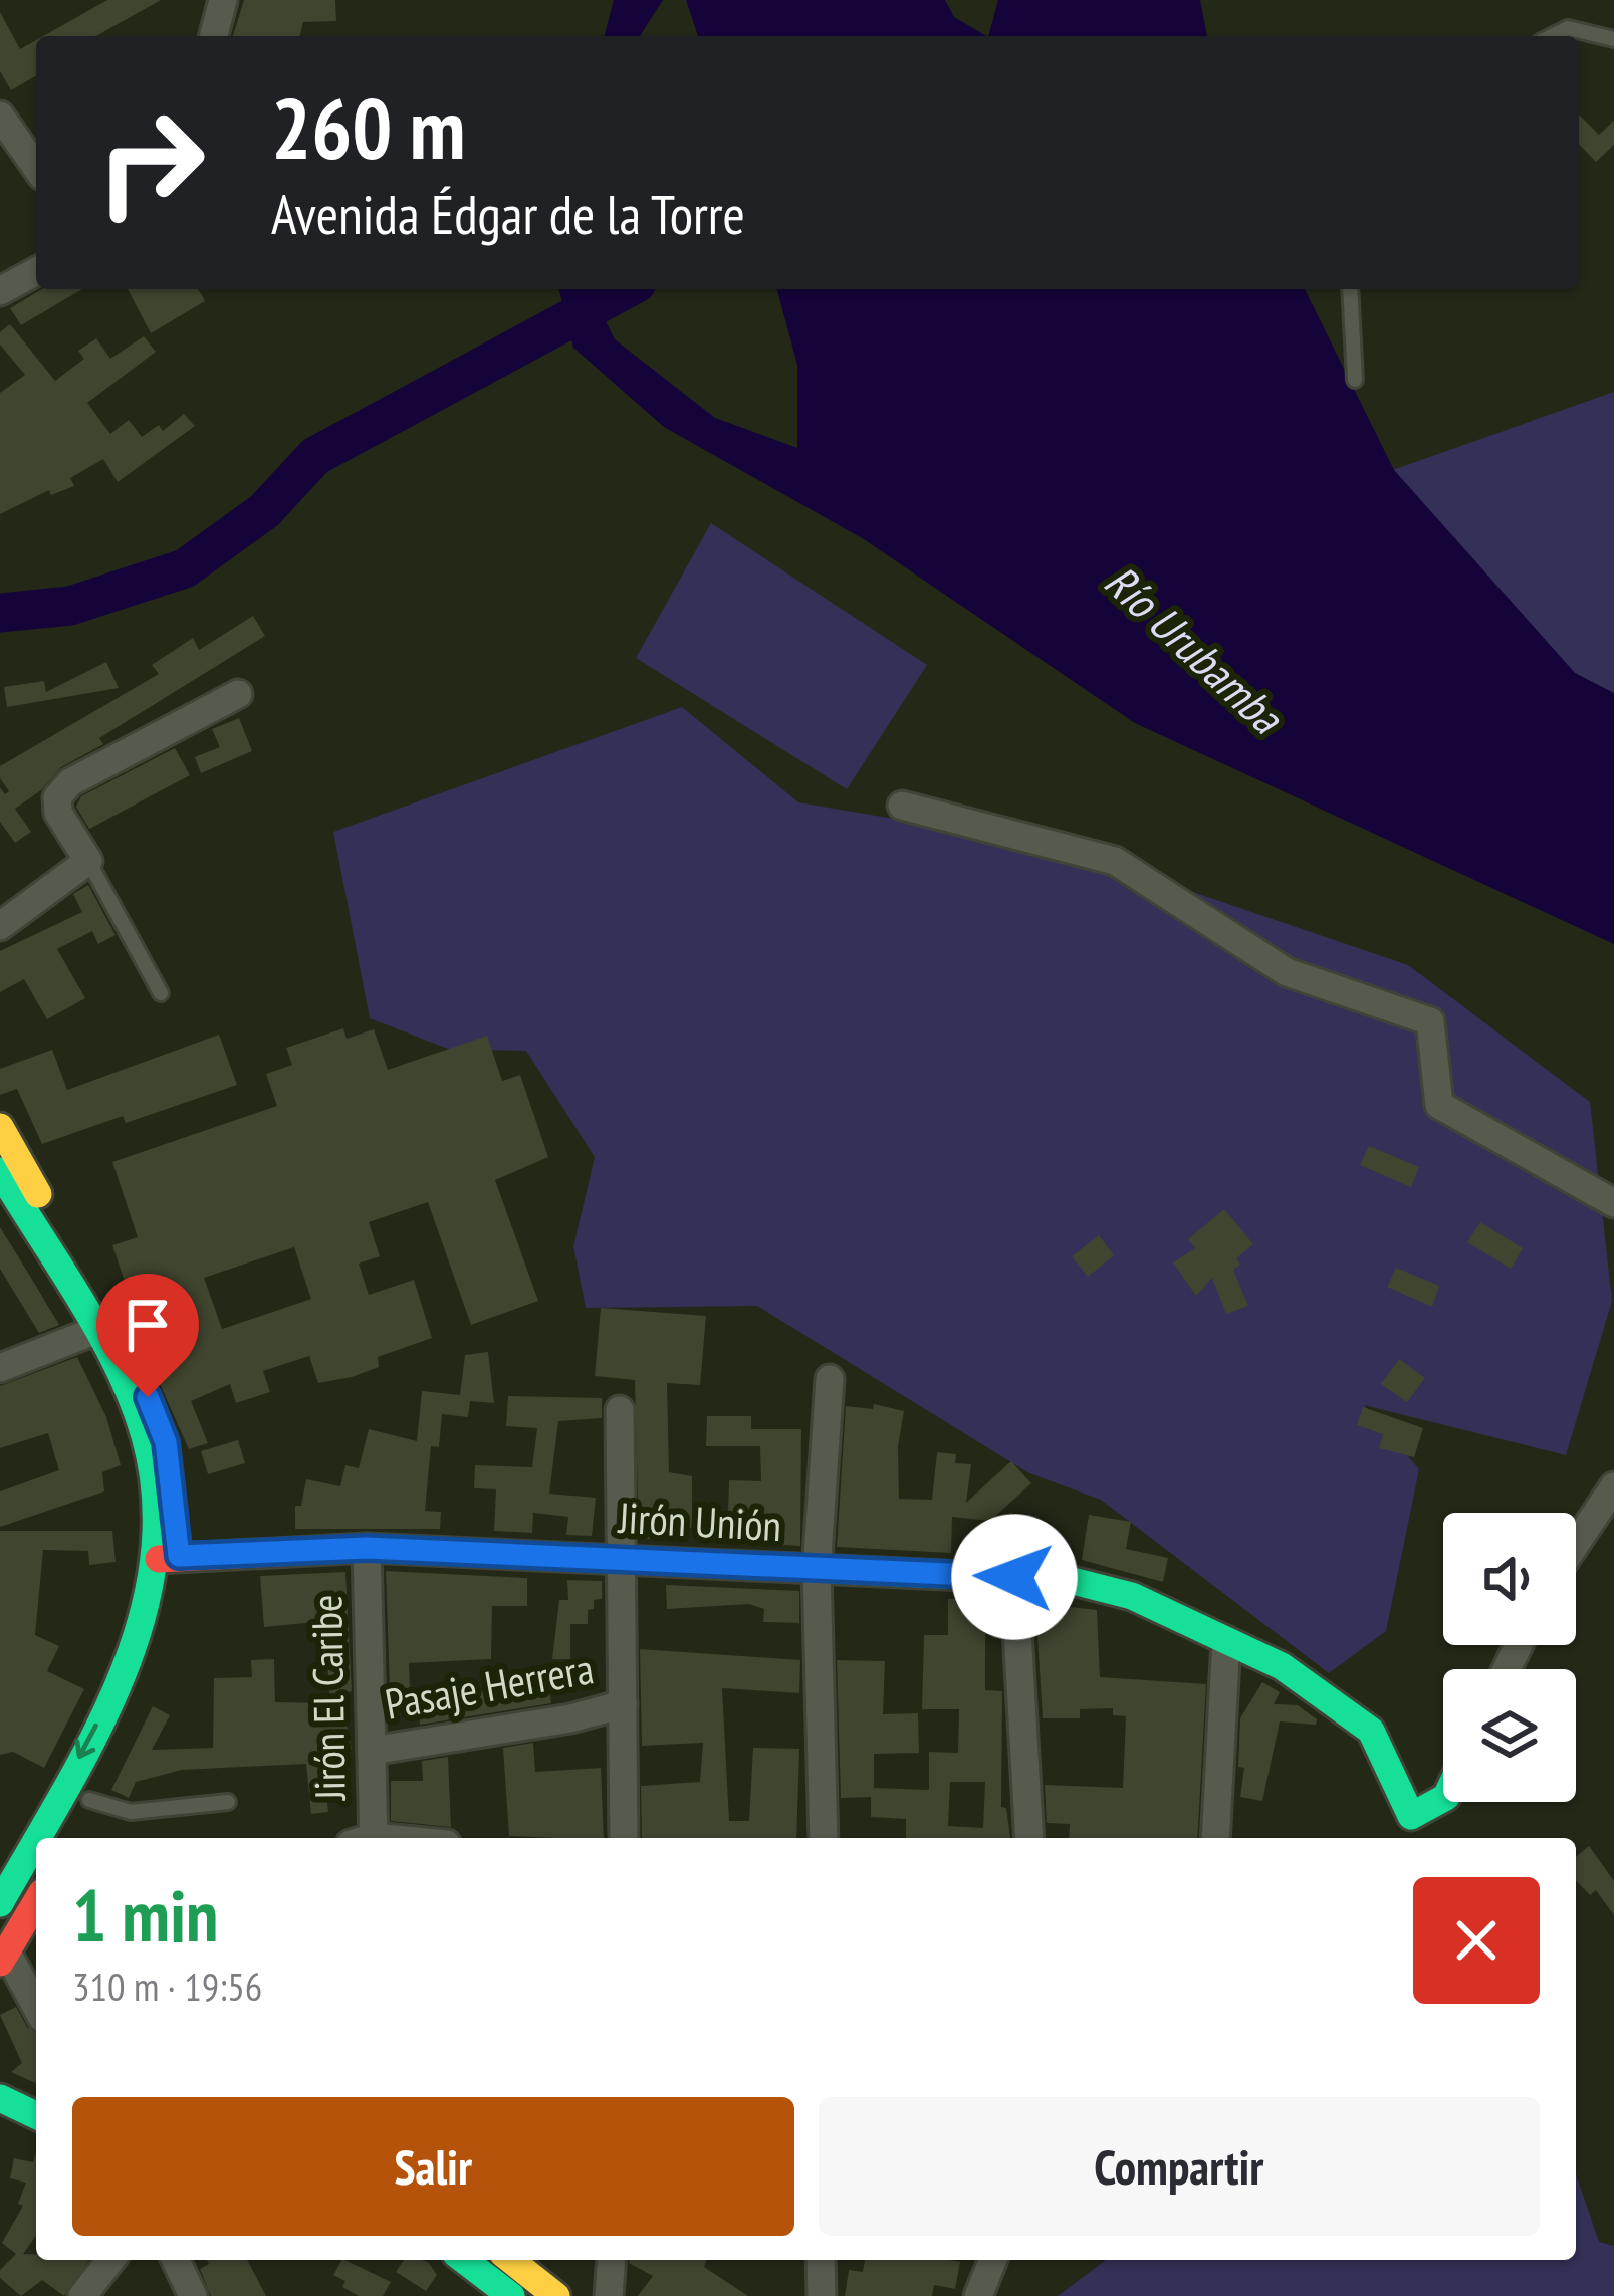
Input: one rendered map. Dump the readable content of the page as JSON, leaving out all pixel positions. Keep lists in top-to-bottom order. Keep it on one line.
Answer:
{"streets":{"main road":["Jirón Unión"],"street":["Pasaje Herrera","Jirón El Caribe"]},"crossings":[["Jirón Unión","Jirón El Caribe"],["Pasaje Herrera","Jirón El Caribe"]],"water":["Río Urubamba"],"page":{"turn":["260 m","Avenida Édgar de la Torre"],"heading":["1 min","310 m · 19:56"],"buttons":["Salir","Compartir"]}}
